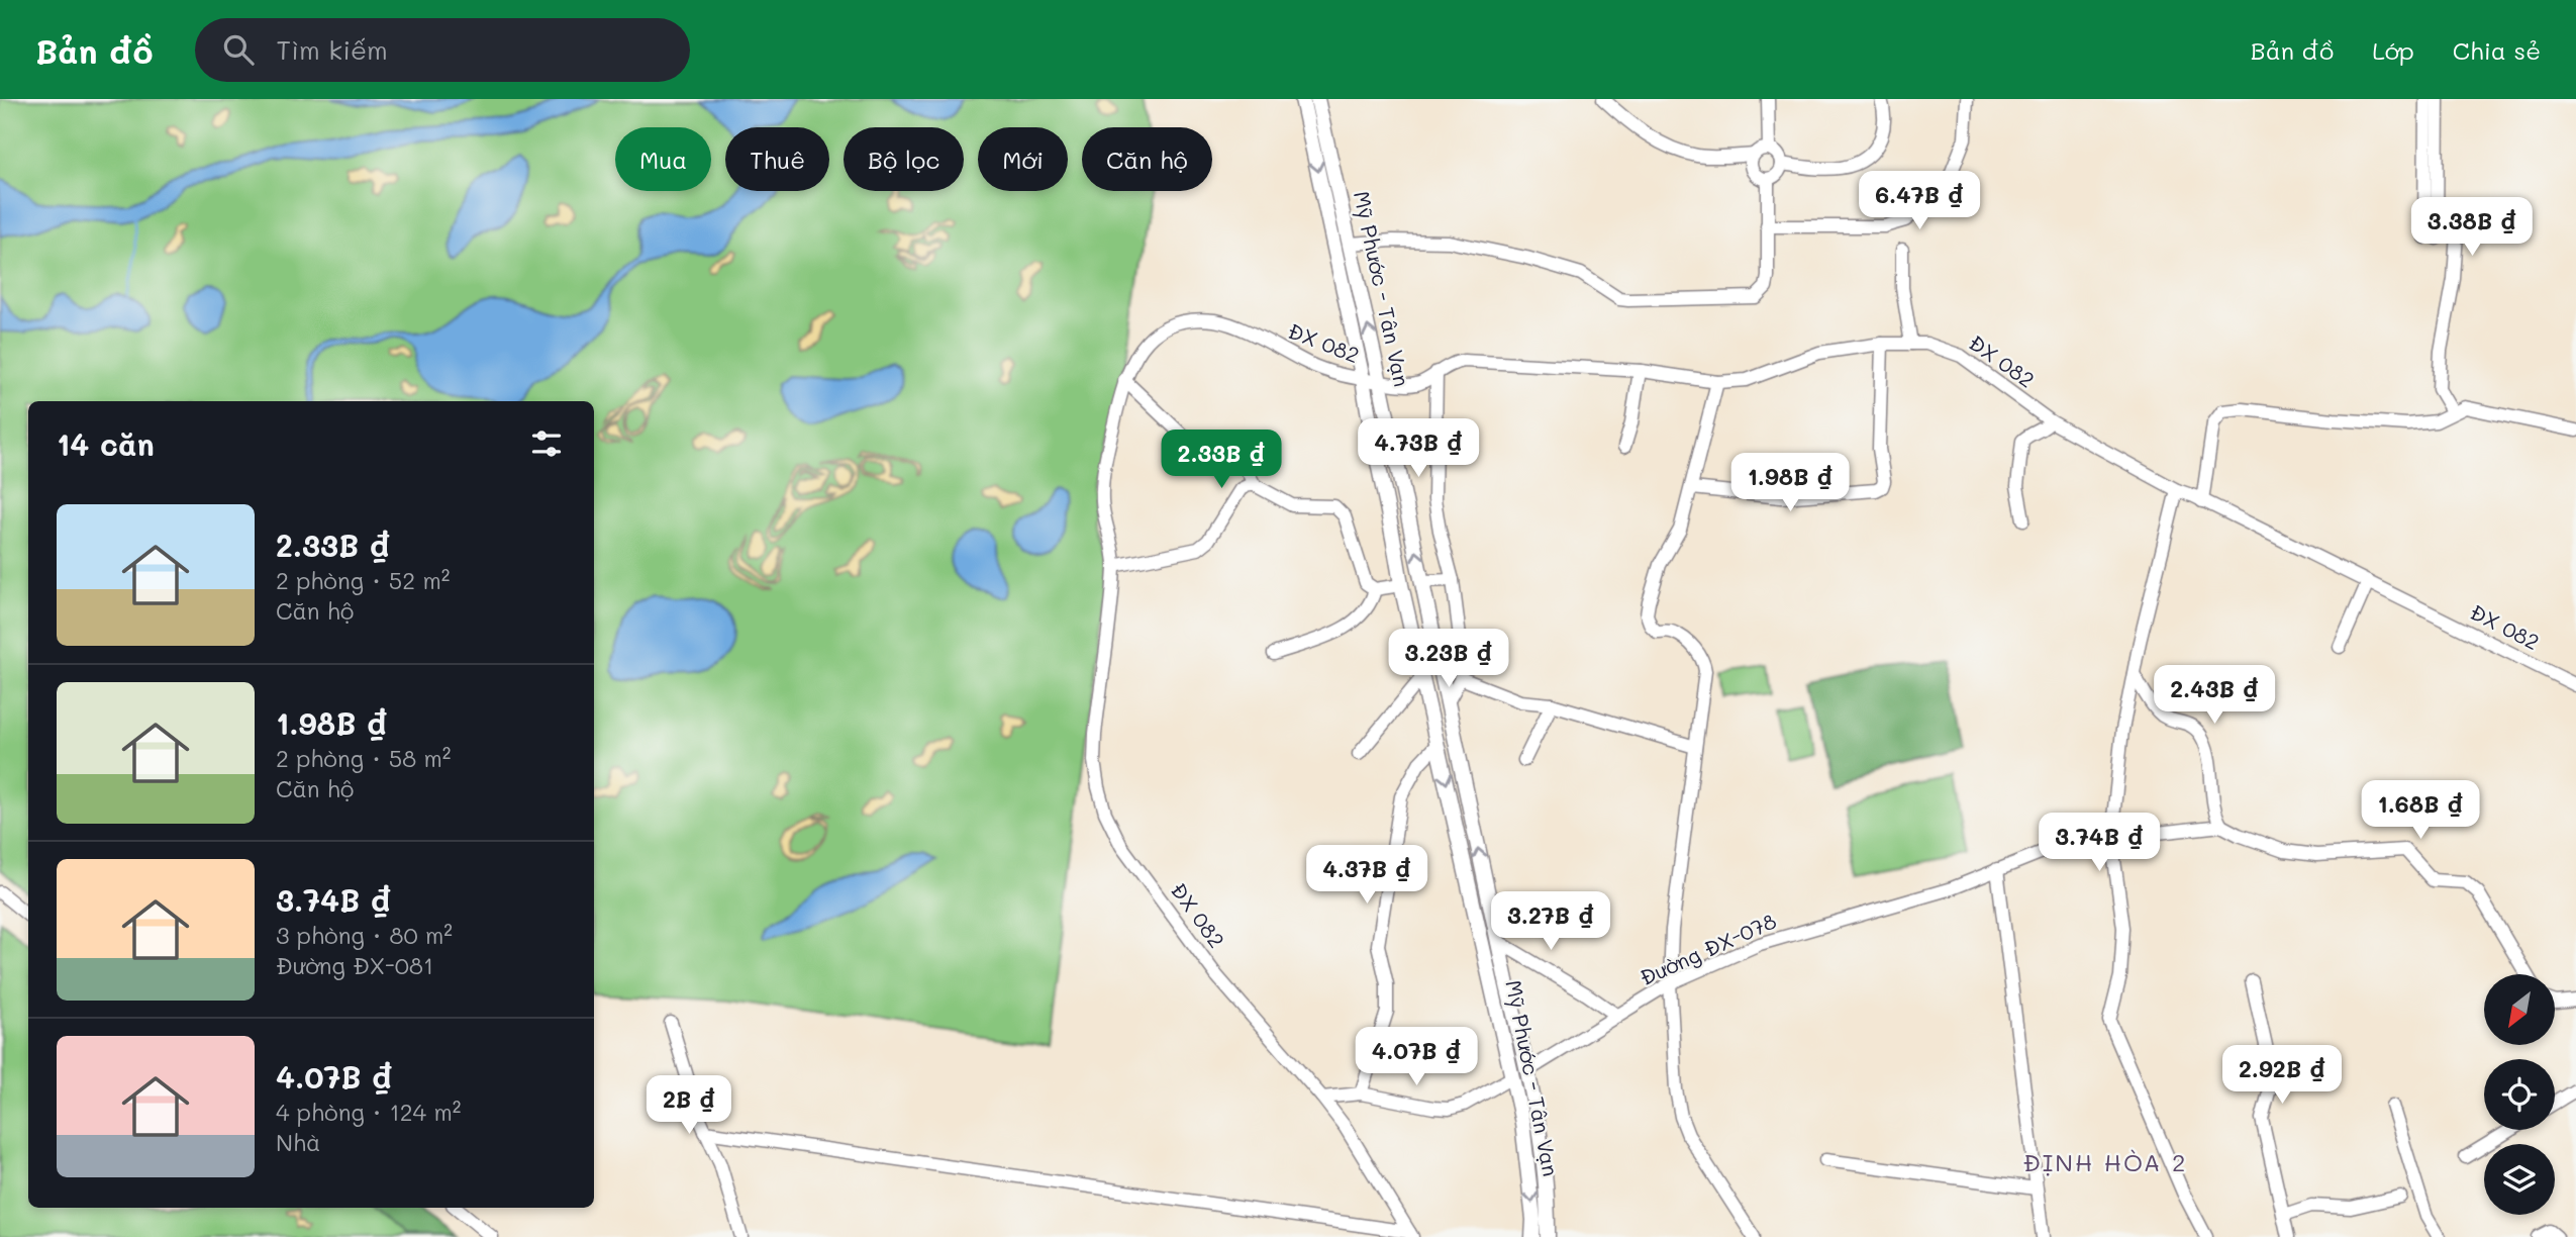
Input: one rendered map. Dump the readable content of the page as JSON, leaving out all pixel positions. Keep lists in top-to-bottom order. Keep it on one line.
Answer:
{"streets":{"main road":["Mỹ Phước - Tân Vạn"],"street":["ĐX 082","Đường ĐX-078"]},"crossings":[["Mỹ Phước - Tân Vạn","ĐX 082"],["Mỹ Phước - Tân Vạn","Đường ĐX-078"]],"districts":["ĐỊNH HÒA 2"],"north":"bottom left","page":{"header":"Bản đồ","search":"Tìm kiếm","nav":["Bản đồ","Lớp","Chia sẻ"],"chip":["Mua","Thuê","Bộ lọc","Mới","Căn hộ"],"price":["6.47B ₫","3.38B ₫","4.73B ₫","2.33B ₫","1.98B ₫","3.23B ₫","2.43B ₫","1.68B ₫","3.74B ₫","4.37B ₫","3.27B ₫","4.07B ₫","2.92B ₫","2B ₫"],"heading":"14 căn","list":[{"name":"2.33B ₫","note":"2 phòng · 52 m² · Căn hộ"},{"name":"1.98B ₫","note":"2 phòng · 58 m² · Căn hộ"},{"name":"3.74B ₫","note":"3 phòng · 80 m² · Đường ĐX-081"},{"name":"4.07B ₫","note":"4 phòng · 124 m² · Nhà"}]}}
